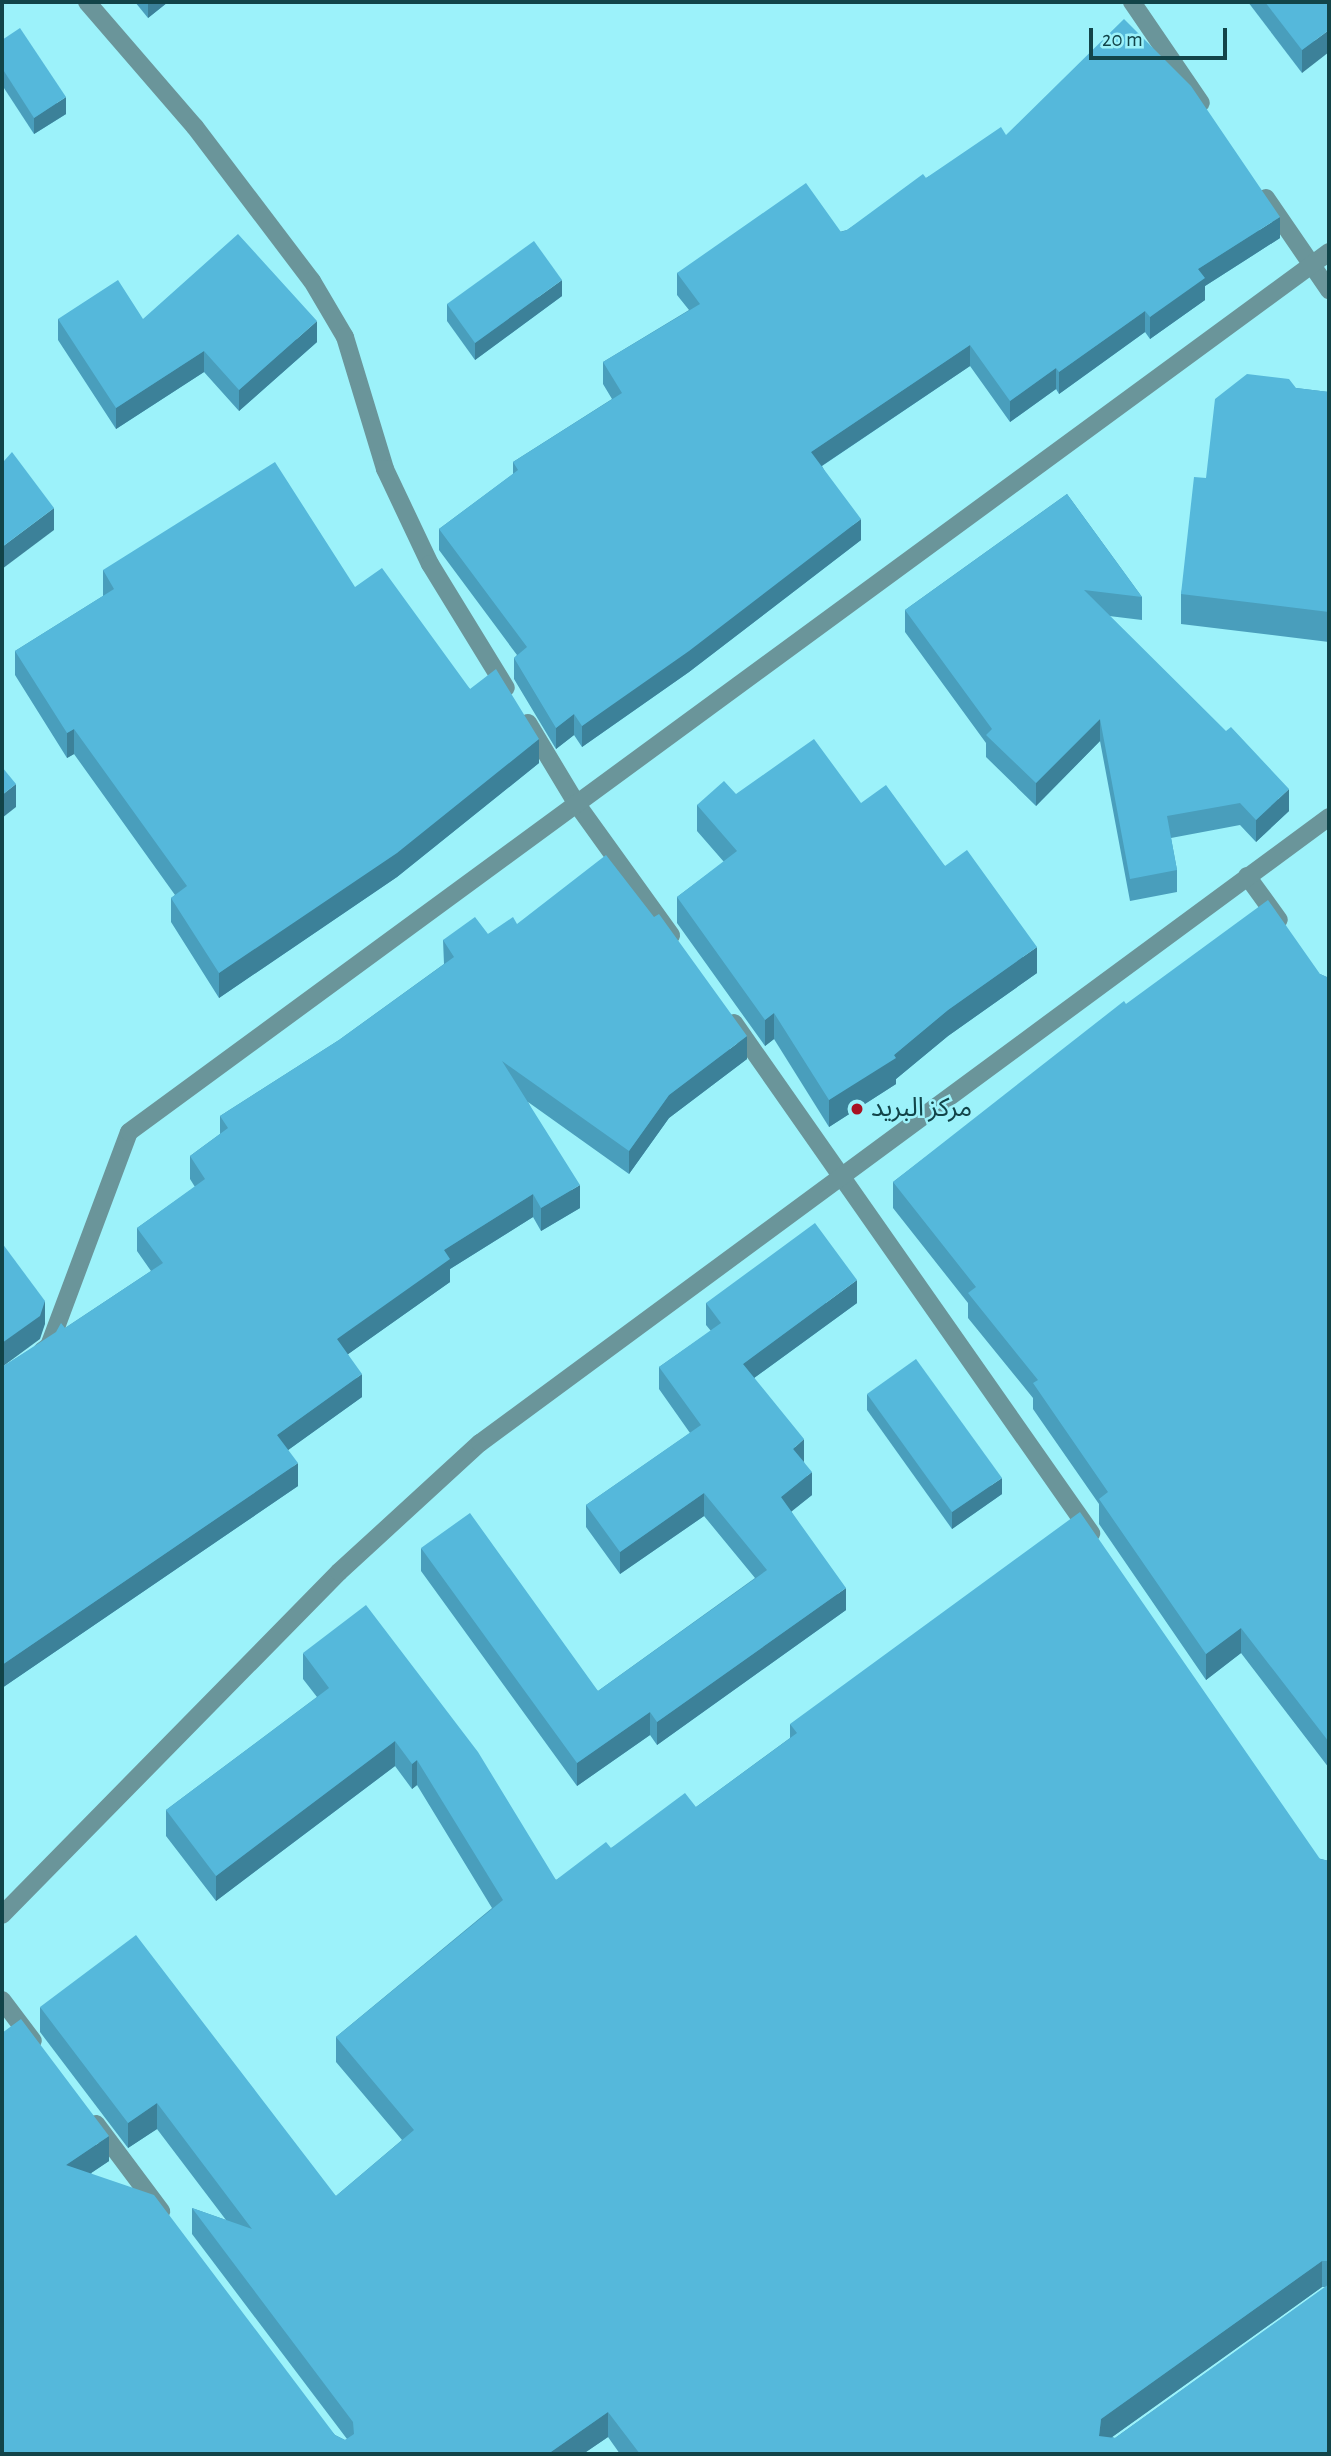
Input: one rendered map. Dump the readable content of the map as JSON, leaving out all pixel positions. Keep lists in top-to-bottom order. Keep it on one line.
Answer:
{"places":["مركز البريد"],"scale_bar":"20 m"}
